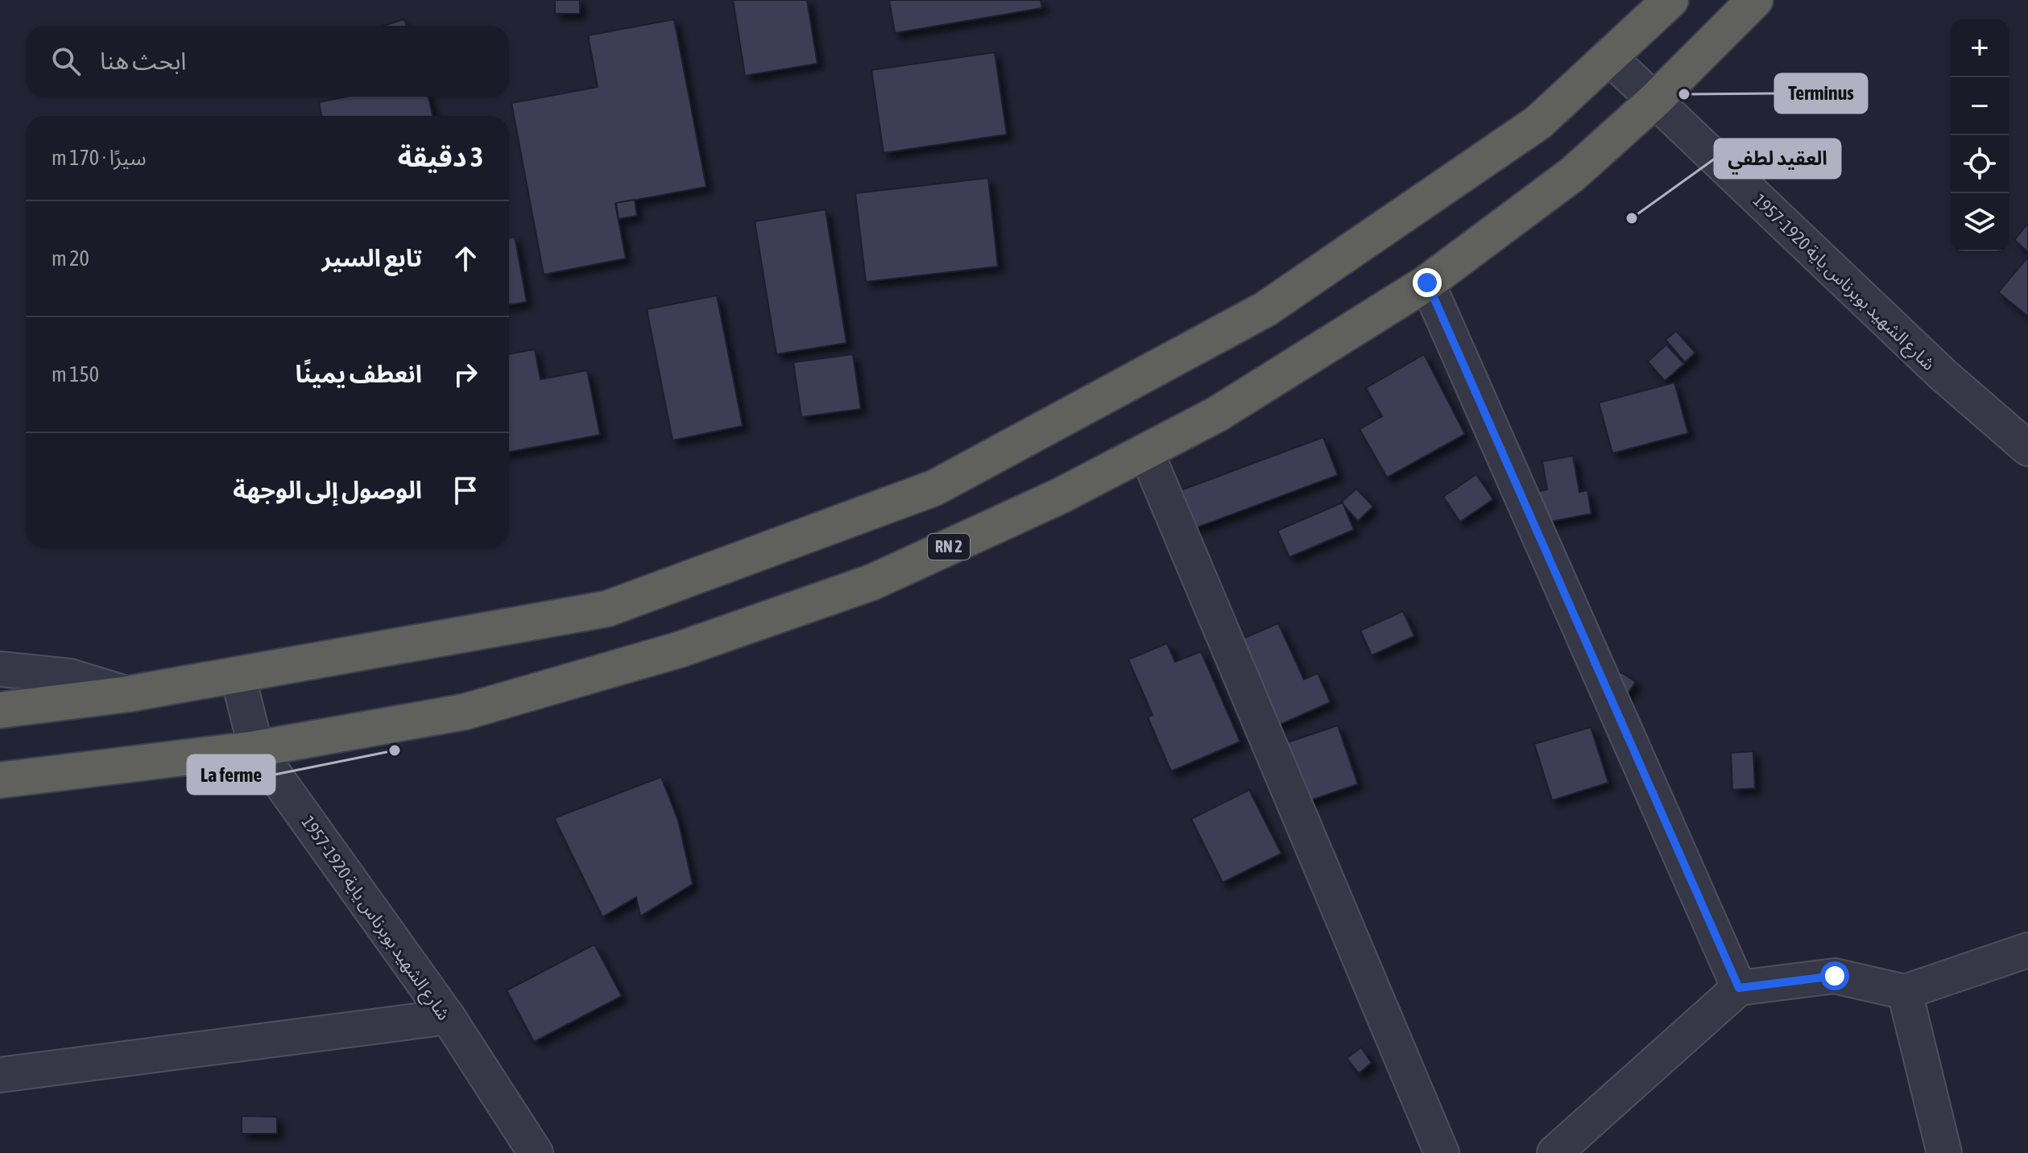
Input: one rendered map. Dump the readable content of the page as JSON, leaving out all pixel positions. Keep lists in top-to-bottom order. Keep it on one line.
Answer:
{"streets":{"highway":["RN 2"],"street":["شارع الشهيد بوبرناس ياية 1920-1957"]},"crossings":[["شارع الشهيد بوبرناس ياية 1920-1957","RN 2"]],"places":["Terminus","العقيد لطفي","La ferme"],"page":{"map_buttons":["+","−"],"search":"ابحث هنا","heading":["3 دقيقة","سيرًا · 170 m"],"list":[["تابع السير","20 m"],["انعطف يمينًا","150 m"],"الوصول إلى الوجهة"]}}
